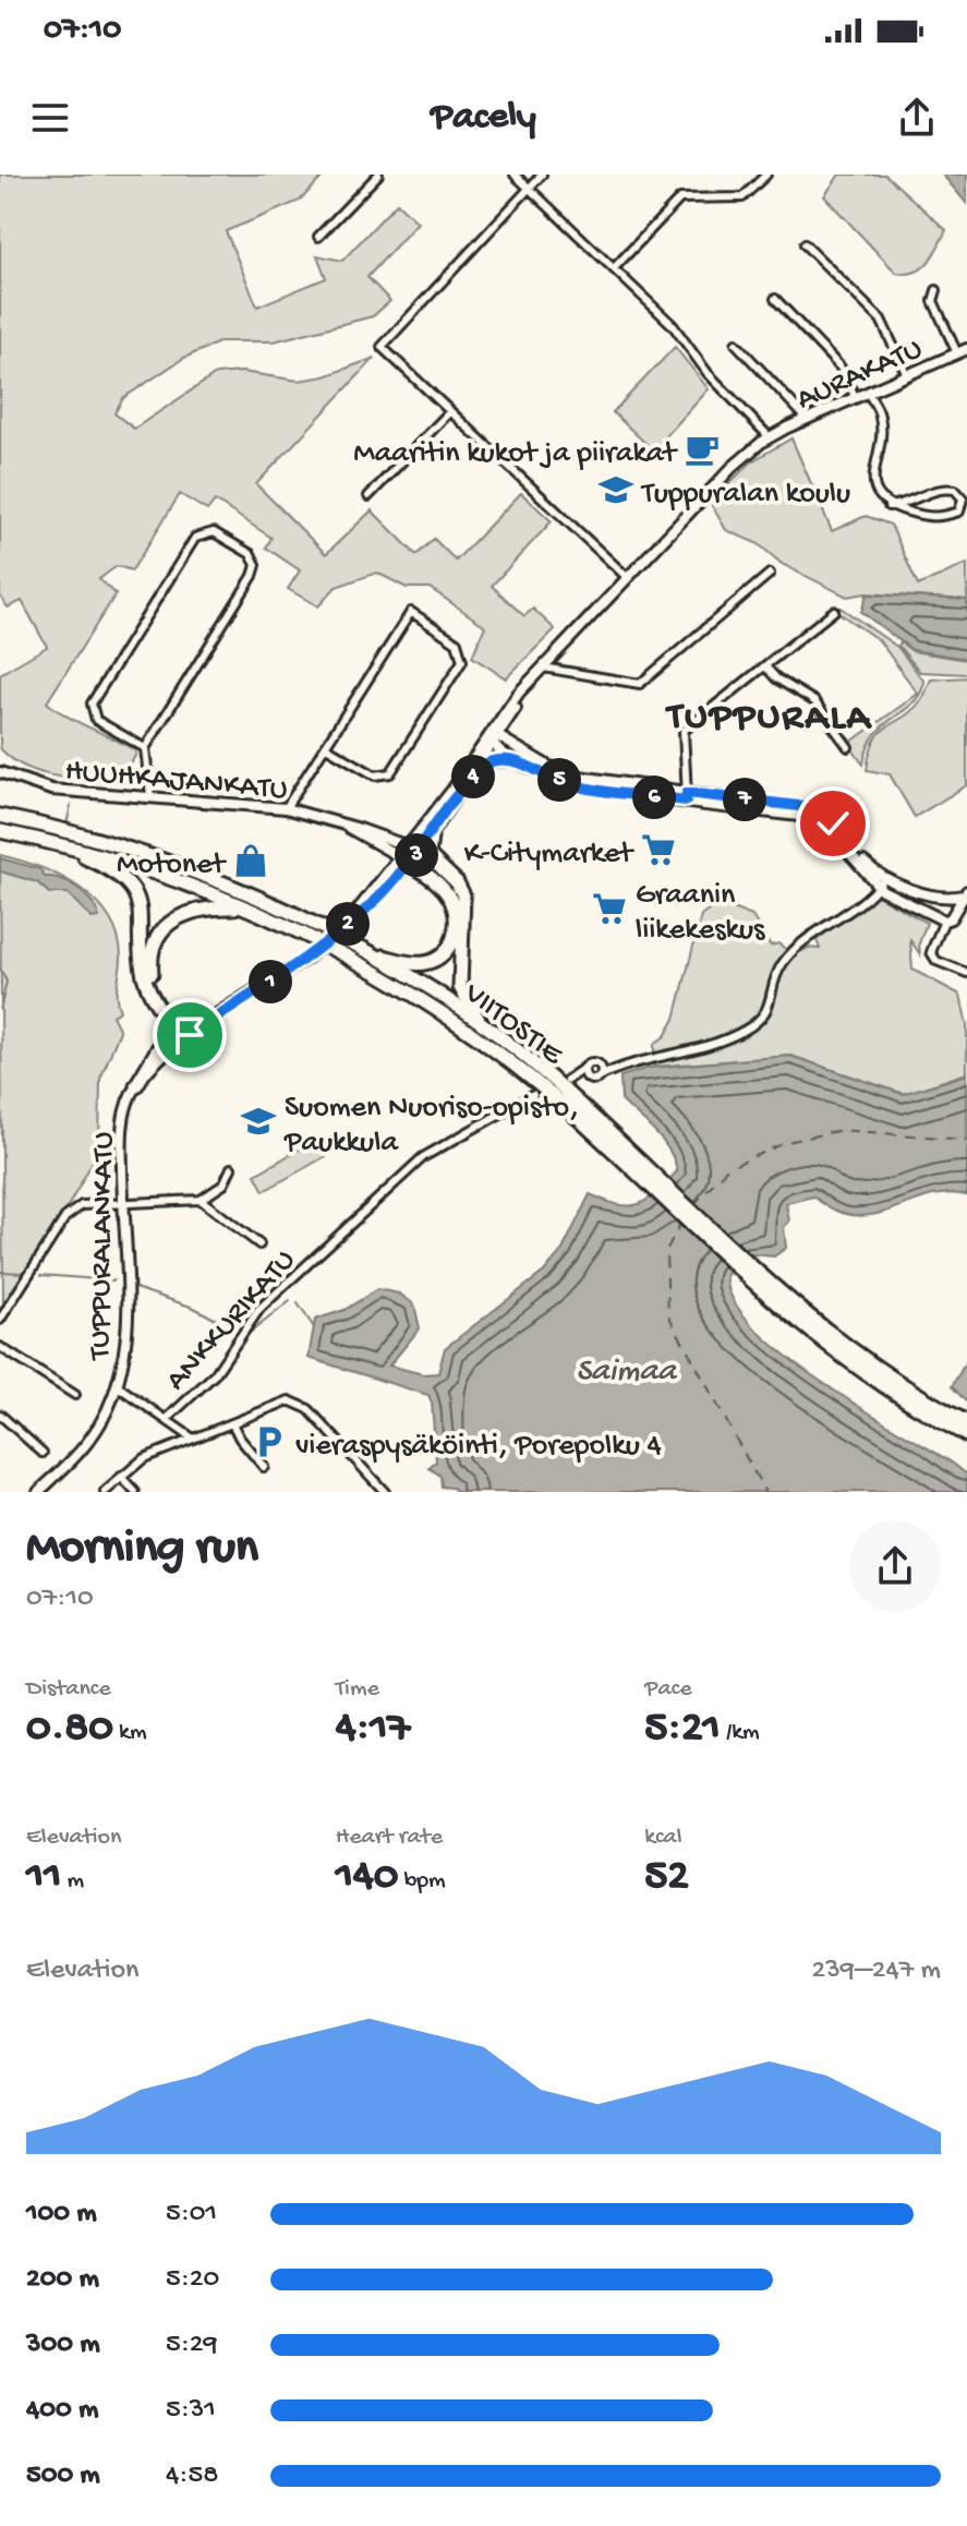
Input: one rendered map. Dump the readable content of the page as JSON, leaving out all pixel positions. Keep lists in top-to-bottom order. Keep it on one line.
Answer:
{"streets":{"highway":["VIITOSTIE"],"street":["AURAKATU","HUUHKAJANKATU","TUPPURALANKATU","ANKKURIKATU"]},"crossings":[["AURAKATU","TUPPURALANKATU"],["HUUHKAJANKATU","TUPPURALANKATU"],["TUPPURALANKATU","ANKKURIKATU"]],"districts":["TUPPURALA"],"water":["Saimaa"],"places":{"cafe":["Maaritin kukot ja piirakat"],"school or university":["Tuppuralan koulu","Suomen Nuoriso-opisto, Paukkula"],"supermarket":["K-Citymarket","Graanin liikekeskus"],"shop":["Motonet"],"parking":["vieraspysäköinti, Porepolku 4"]},"page":{"status":"07:10","header":"Pacely","pins":["4","5","6","7","3","2","1"],"heading":["Morning run","07:10"],"stats":[["Distance","0.80 km"],["Time","4:17"],["Pace","5:21 /km"],["Elevation","11 m"],["Heart rate","140 bpm"],["kcal","52"]],"chart":["Elevation","239–247 m"],"list":[{"name":"100 m","note":"5:01"},{"name":"200 m","note":"5:20"},{"name":"300 m","note":"5:29"},{"name":"400 m","note":"5:31"},{"name":"500 m","note":"4:58"}]}}
